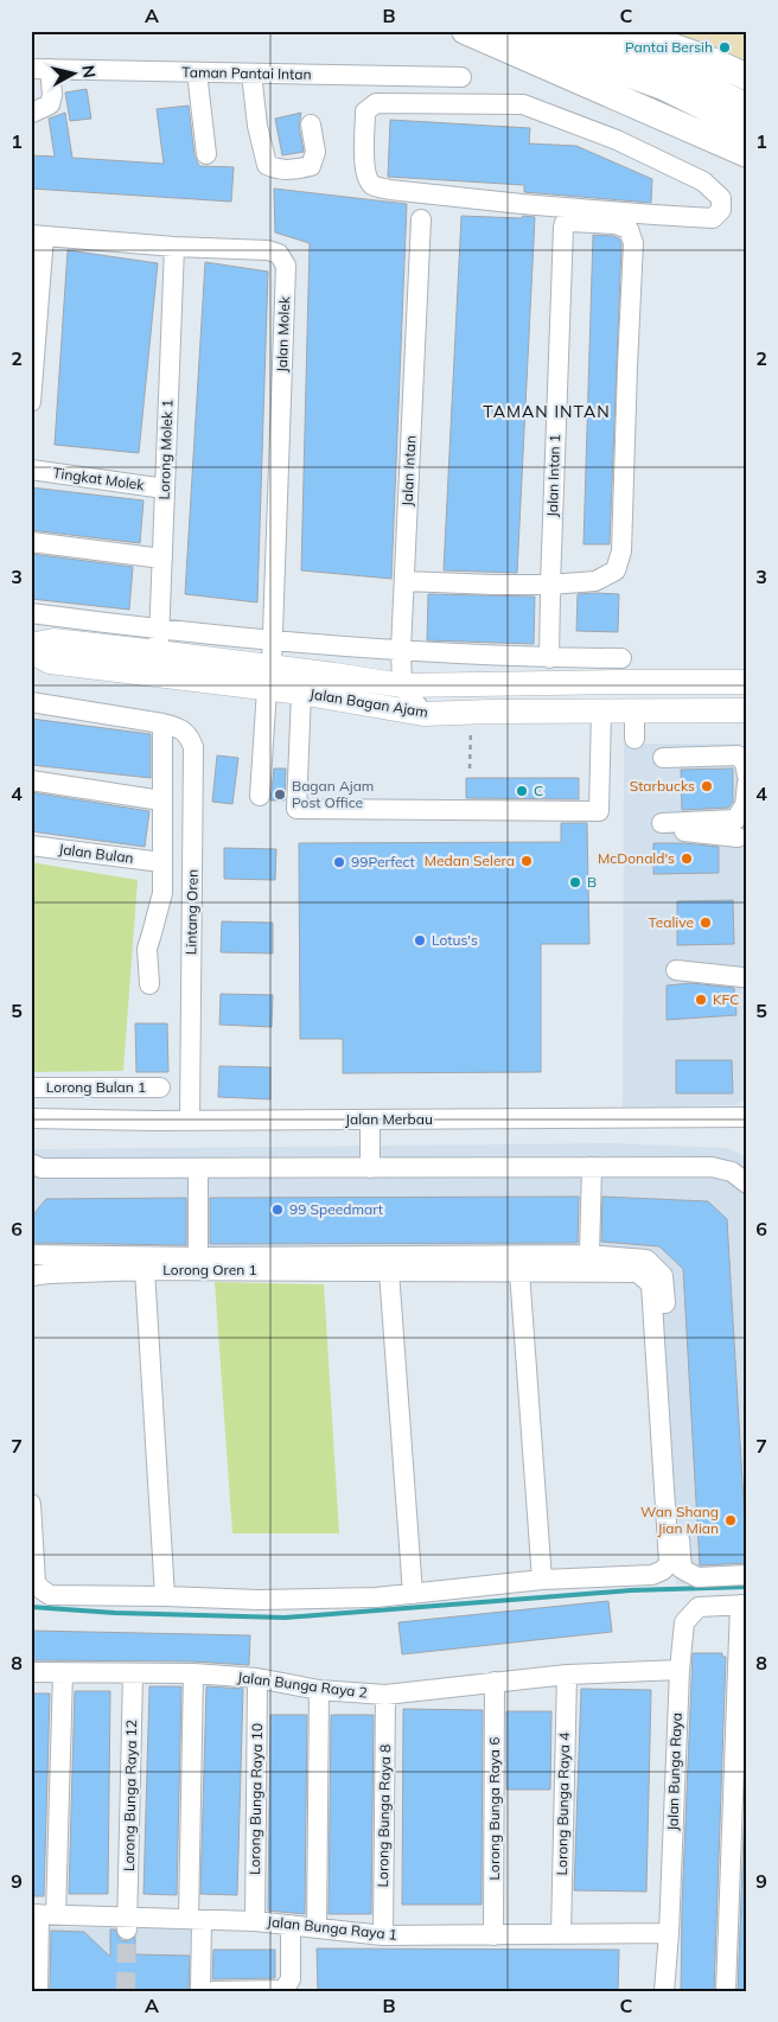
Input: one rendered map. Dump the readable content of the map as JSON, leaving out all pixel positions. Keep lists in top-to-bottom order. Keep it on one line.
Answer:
{"streets":{"main road":["Jalan Bagan Ajam"],"street":["Taman Pantai Intan","Jalan Molek","Lorong Molek 1","Jalan Intan","Jalan Intan 1","Tingkat Molek","Jalan Bulan","Lintang Oren","Lorong Bulan 1","Jalan Merbau","Lorong Oren 1","Jalan Bunga Raya 2","Jalan Bunga Raya","Lorong Bunga Raya 12","Lorong Bunga Raya 10","Lorong Bunga Raya 4","Lorong Bunga Raya 6","Lorong Bunga Raya 8","Jalan Bunga Raya 1"]},"crossings":[["Jalan Molek","Lorong Molek 1"],["Jalan Molek","Jalan Bagan Ajam"],["Lorong Molek 1","Tingkat Molek"],["Lorong Molek 1","Jalan Bagan Ajam"],["Jalan Intan","Jalan Bagan Ajam"],["Lintang Oren","Jalan Merbau"],["Jalan Bunga Raya 2","Jalan Bunga Raya"],["Jalan Bunga Raya 2","Lorong Bunga Raya 12"],["Jalan Bunga Raya 2","Lorong Bunga Raya 10"],["Jalan Bunga Raya 2","Lorong Bunga Raya 4"],["Jalan Bunga Raya 2","Lorong Bunga Raya 6"],["Jalan Bunga Raya 2","Lorong Bunga Raya 8"],["Jalan Bunga Raya","Jalan Bunga Raya 1"],["Lorong Bunga Raya 12","Jalan Bunga Raya 1"],["Lorong Bunga Raya 10","Jalan Bunga Raya 1"],["Lorong Bunga Raya 4","Jalan Bunga Raya 1"],["Lorong Bunga Raya 6","Jalan Bunga Raya 1"],["Lorong Bunga Raya 8","Jalan Bunga Raya 1"]],"districts":["TAMAN INTAN"],"places":["Pantai Bersih","Starbucks","C","Bagan Ajam Post Office","McDonald's","Medan Selera","99Perfect","B","Tealive","Lotus's","KFC","99 Speedmart","Wan Shang Jian Mian"],"north":"right","grid":{"columns":["A","B","C"],"rows":["1","2","3","4","5","6","7","8","9"]}}
